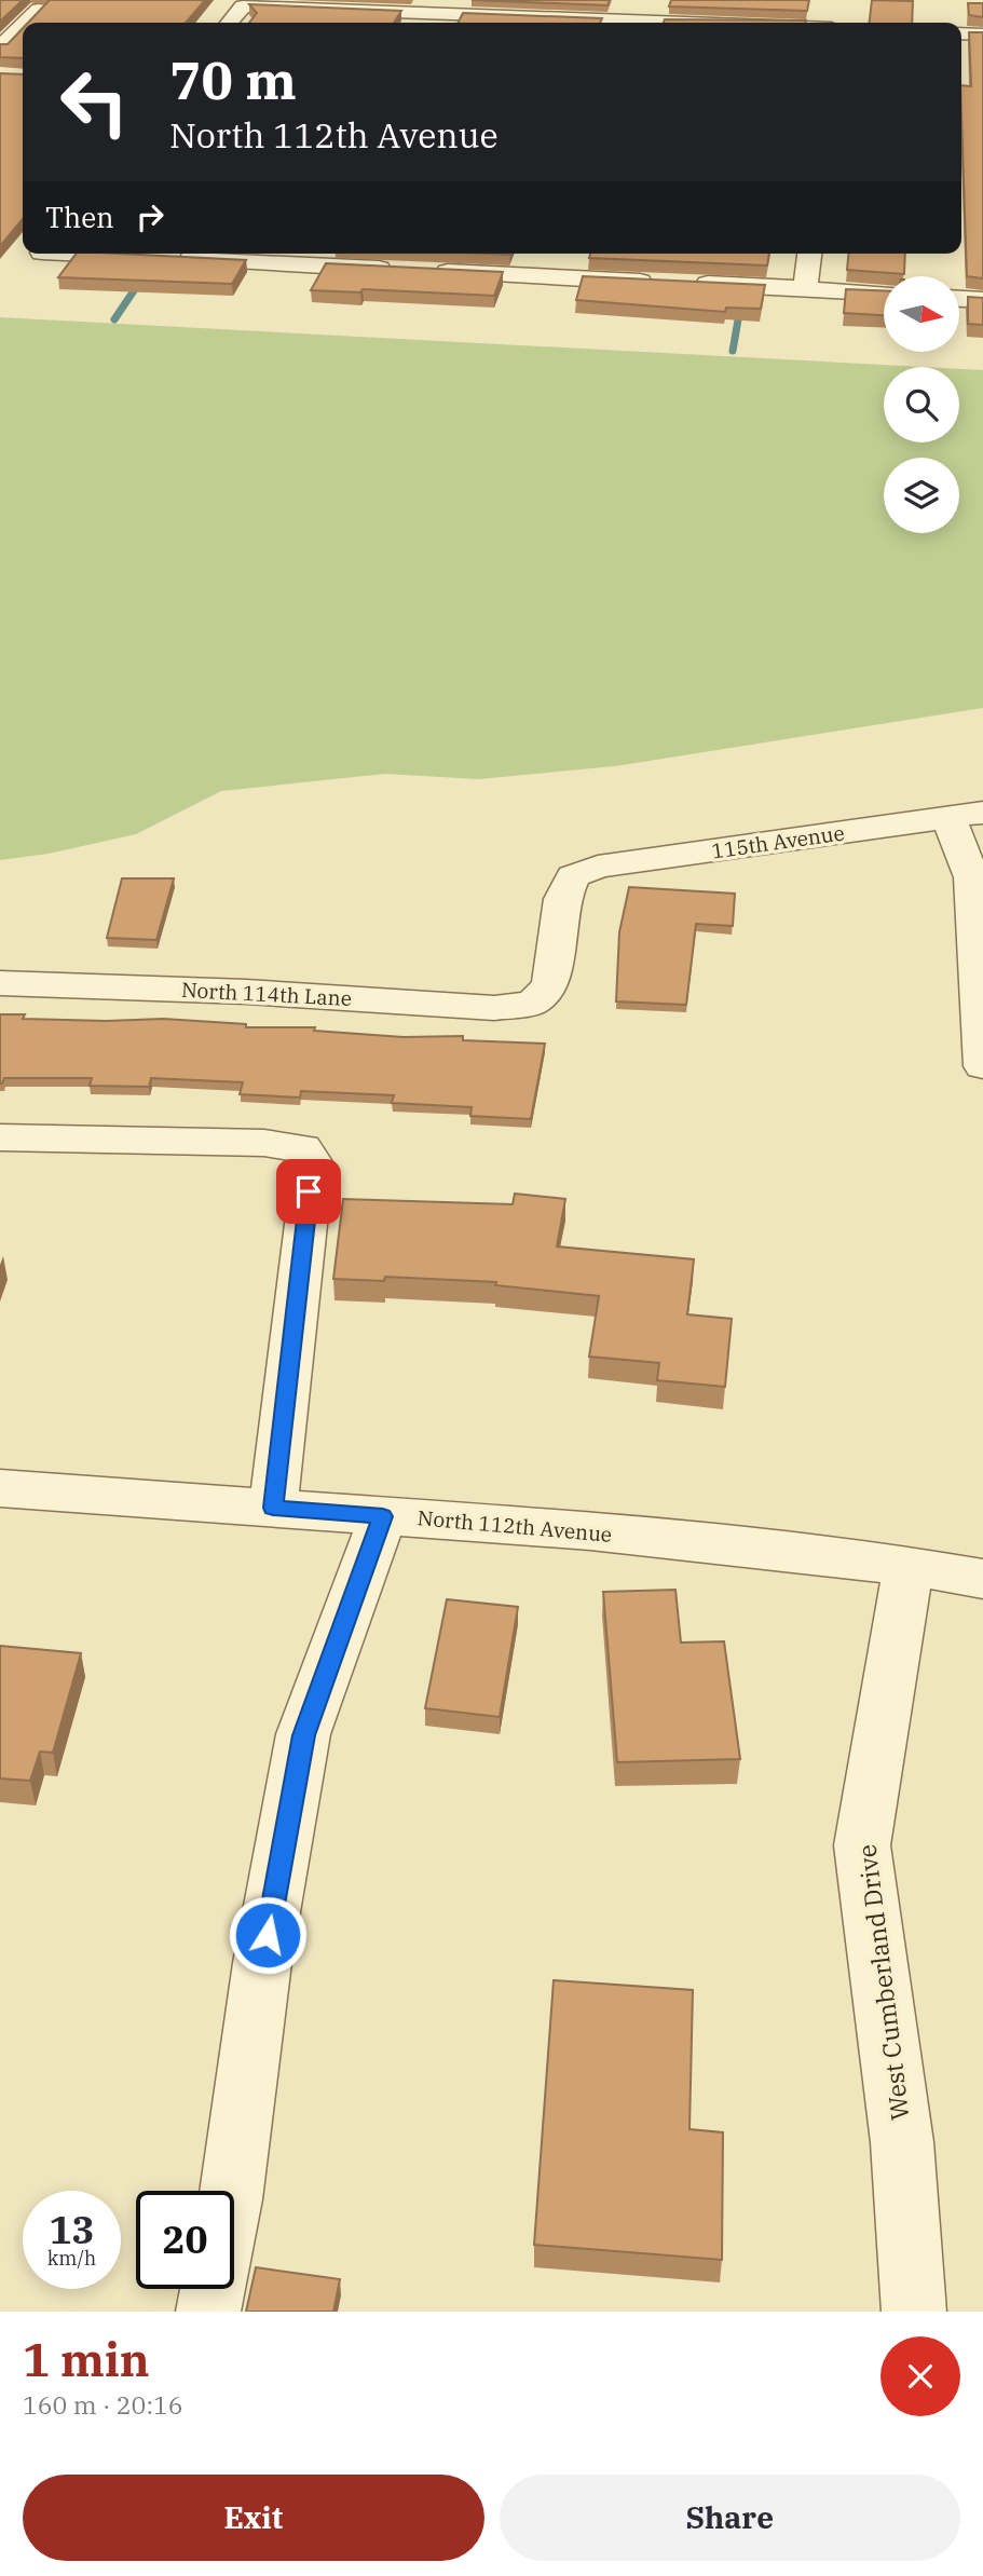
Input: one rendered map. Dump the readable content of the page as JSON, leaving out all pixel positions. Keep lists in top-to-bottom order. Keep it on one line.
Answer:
{"streets":{"street":["115th Avenue","North 114th Lane","North 112th Avenue","West Cumberland Drive"]},"crossings":[["115th Avenue","North 114th Lane"],["North 112th Avenue","West Cumberland Drive"]],"north":"right","page":{"turn":["70 m","North 112th Avenue"],"then":"Then","speed":"13 km/h","limit":"20","heading":["1 min","160 m · 20:16"],"buttons":["Exit","Share"]}}
